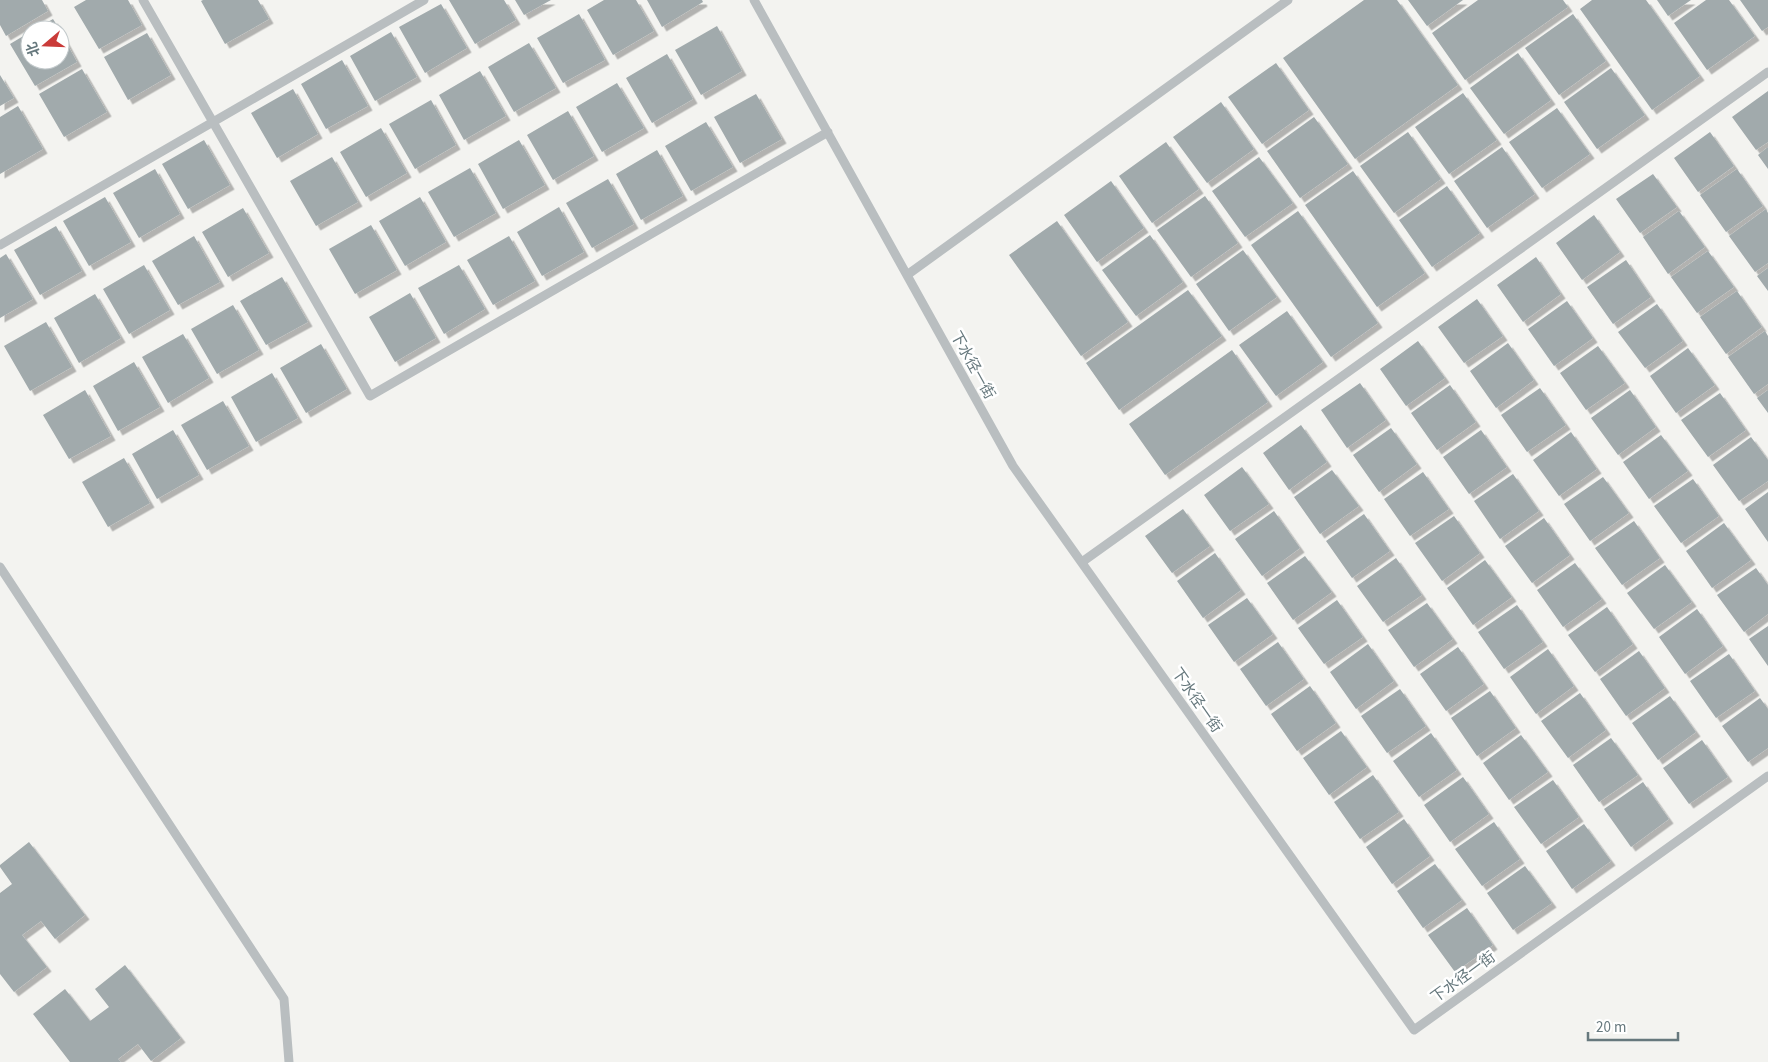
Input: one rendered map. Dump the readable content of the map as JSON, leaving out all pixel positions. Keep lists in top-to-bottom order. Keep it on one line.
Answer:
{"streets":{"street":["下水径一街"]},"scale_bar":"20 m","north":"left"}
